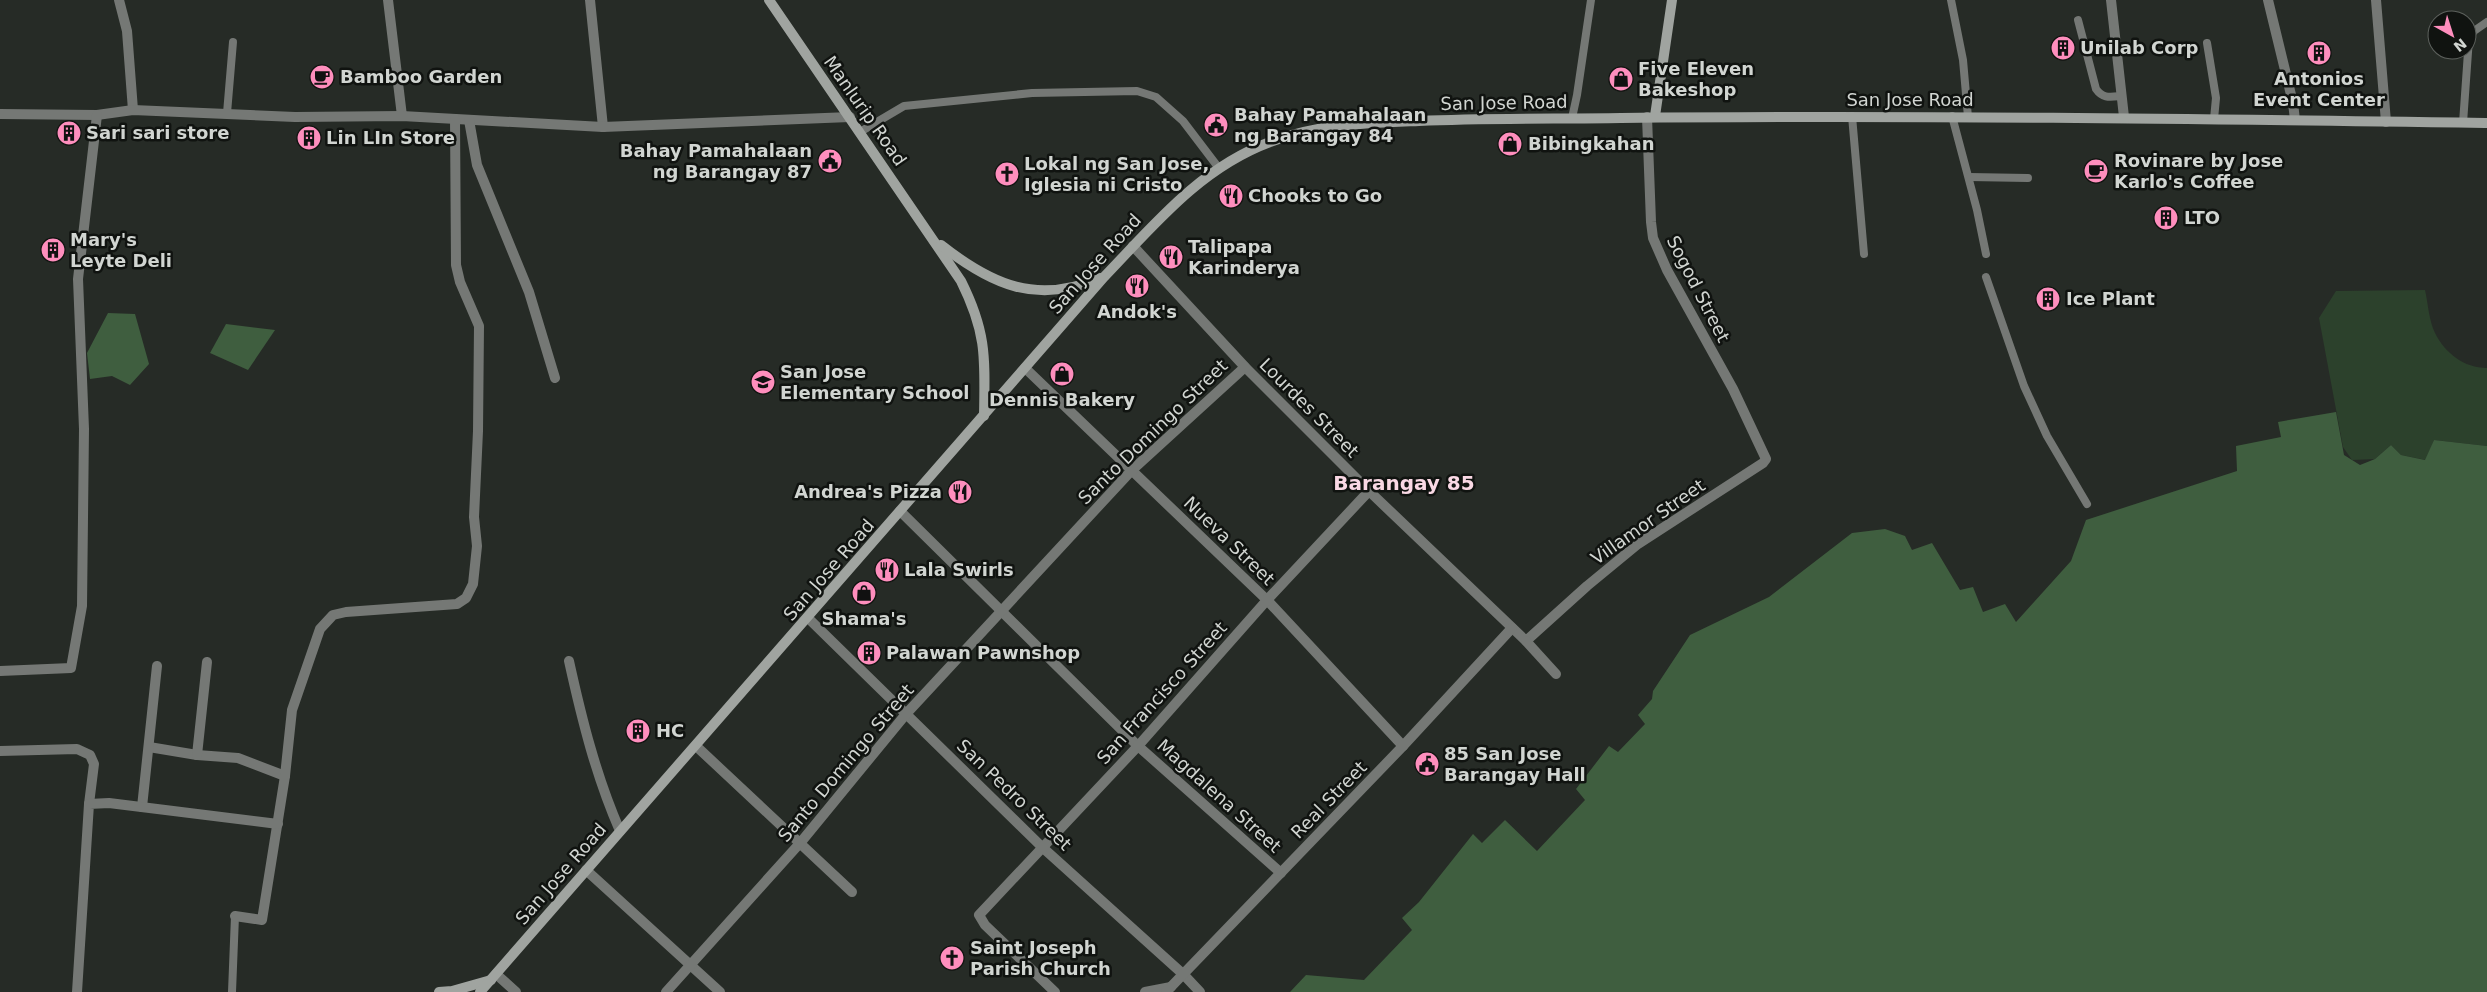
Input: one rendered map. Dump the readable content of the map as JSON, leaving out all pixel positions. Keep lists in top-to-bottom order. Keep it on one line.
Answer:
{"streets":{"main road":["San Jose Road","Manlurip Road"],"street":["Sogod Street","Lourdes Street","Santo Domingo Street","Villamor Street","Nueva Street","San Francisco Street","San Pedro Street","Magdalena Street","Real Street"]},"crossings":[["San Jose Road","Manlurip Road"],["San Jose Road","Sogod Street"],["San Jose Road","Lourdes Street"],["San Jose Road","Nueva Street"],["San Jose Road","San Pedro Street"],["San Jose Road","Magdalena Street"],["Sogod Street","Villamor Street"],["Lourdes Street","Santo Domingo Street"],["Lourdes Street","San Francisco Street"],["Lourdes Street","Real Street"],["Santo Domingo Street","Nueva Street"],["Santo Domingo Street","San Pedro Street"],["Santo Domingo Street","Magdalena Street"],["Nueva Street","San Francisco Street"],["Nueva Street","Real Street"],["San Francisco Street","San Pedro Street"],["San Francisco Street","Magdalena Street"],["San Pedro Street","Real Street"],["Magdalena Street","Real Street"]],"districts":["Barangay 85"],"places":{"building":["Unilab Corp","Antonios Event Center","Sari sari store","Lin LIn Store","LTO","Mary's Leyte Deli","Ice Plant","Palawan Pawnshop","HC"],"cafe":["Bamboo Garden","Rovinare by Jose Karlo's Coffee"],"shop":["Five Eleven Bakeshop","Bibingkahan","Dennis Bakery","Shama's"],"public building":["Bahay Pamahalaan ng Barangay 84","Bahay Pamahalaan ng Barangay 87","85 San Jose Barangay Hall"],"church":["Lokal ng San Jose, Iglesia ni Cristo","Saint Joseph Parish Church"],"restaurant":["Chooks to Go","Talipapa Karinderya","Andok's","Andrea's Pizza","Lala Swirls"],"school or university":["San Jose Elementary School"]},"north":"bottom right"}
